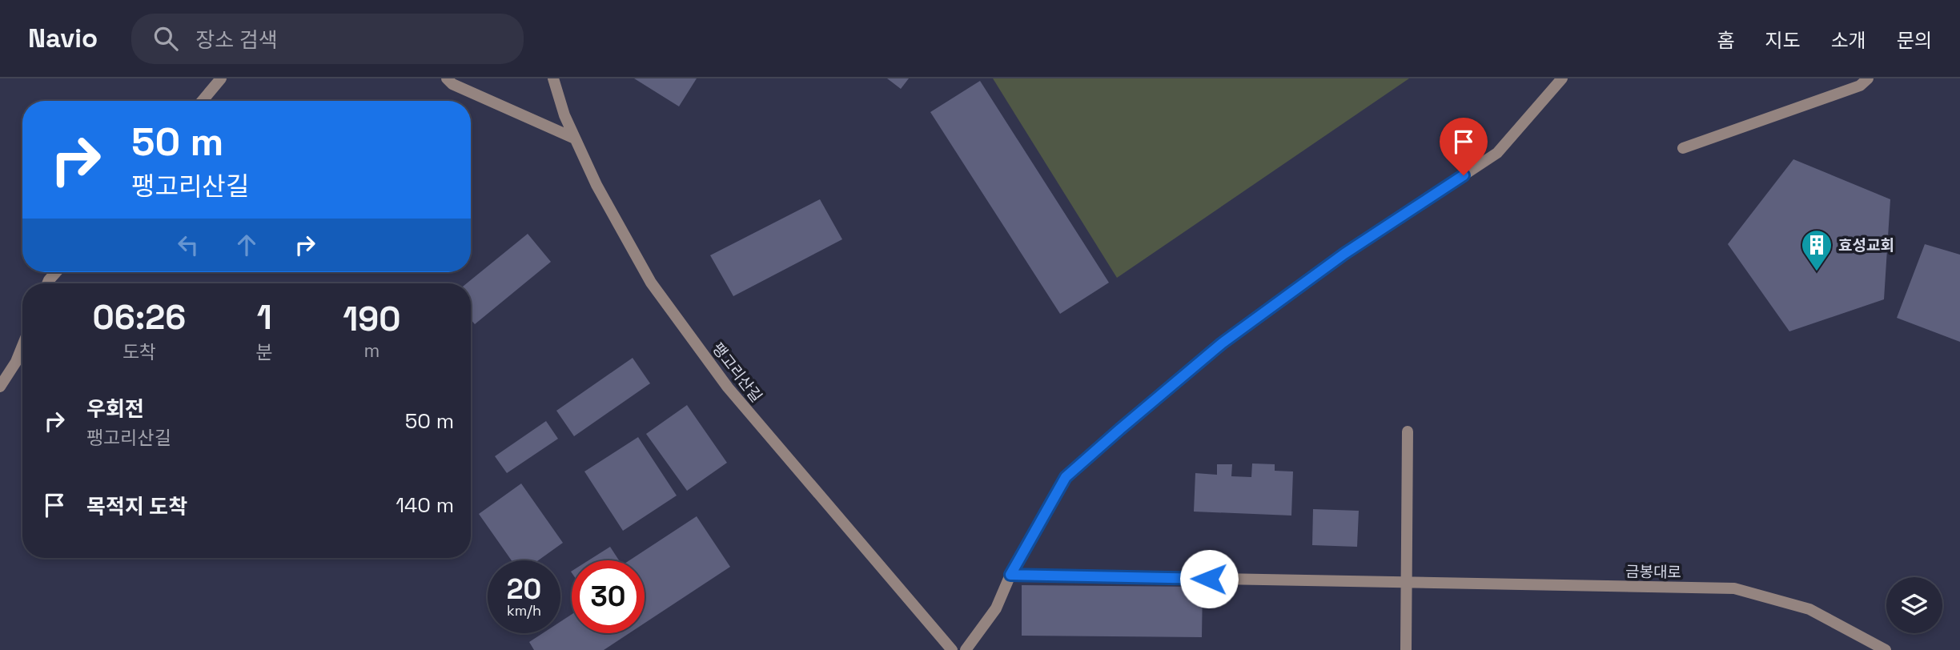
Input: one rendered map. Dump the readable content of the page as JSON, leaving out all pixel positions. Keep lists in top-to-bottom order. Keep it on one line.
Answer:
{"streets":{"street":["팽고리산길","금봉대로"]},"places":{"building":["효성교회"]},"page":{"header":"Navio","search":"장소 검색","nav":["홈","지도","소개","문의"],"turn":["50 m","팽고리산길"],"eta":["06:26","도착","1","분","190","m"],"list":[{"name":"우회전","note":"팽고리산길","value":"50 m"},{"name":"목적지 도착","value":"140 m"}],"speed":"20 km/h","limit":"30"}}
